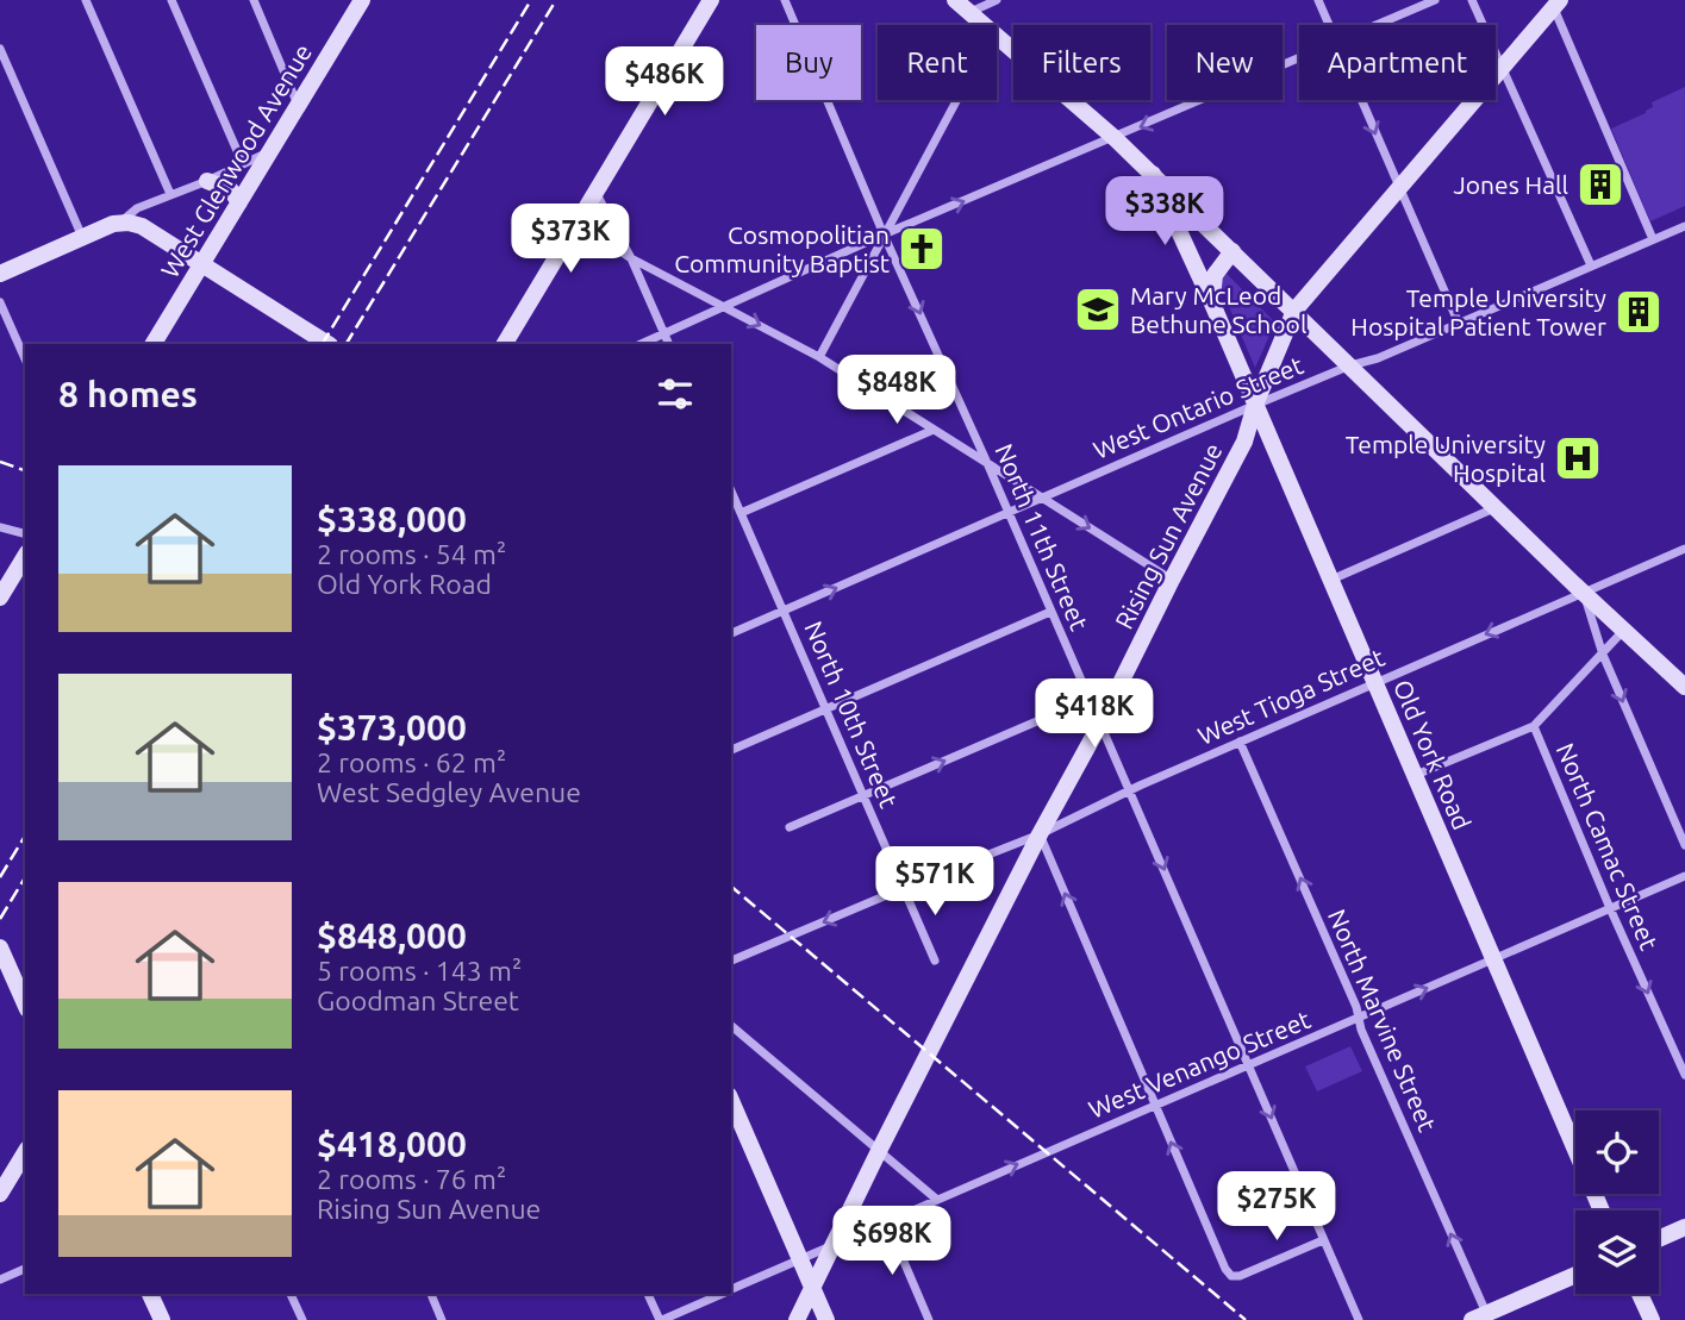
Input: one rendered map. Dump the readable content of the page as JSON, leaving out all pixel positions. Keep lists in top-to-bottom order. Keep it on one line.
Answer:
{"streets":{"street":["West Glenwood Avenue","West Ontario Street","Rising Sun Avenue","North 11th Street","West Tioga Street","North 10th Street","Old York Road","North Camac Street","North Marvine Street","West Venango Street"]},"crossings":[["West Ontario Street","Rising Sun Avenue"],["West Ontario Street","North 11th Street"],["West Ontario Street","North 10th Street"],["West Ontario Street","Old York Road"],["Rising Sun Avenue","North 11th Street"],["Rising Sun Avenue","West Tioga Street"],["Rising Sun Avenue","Old York Road"],["Rising Sun Avenue","West Venango Street"],["North 11th Street","West Tioga Street"],["North 11th Street","West Venango Street"],["West Tioga Street","North 10th Street"],["West Tioga Street","Old York Road"],["West Tioga Street","North Marvine Street"],["Old York Road","West Venango Street"],["North Camac Street","West Venango Street"],["North Marvine Street","West Venango Street"]],"one_way":["North 11th Street","West Tioga Street","North Camac Street","North Marvine Street"],"places":{"building":["Jones Hall","Temple University Hospital Patient Tower"],"church":["Cosmopolitian Community Baptist"],"school or university":["Mary McLeod Bethune School"],"hospital":["Temple University Hospital"]},"page":{"chip":["Buy","Rent","Filters","New","Apartment"],"price":["$486K","$338K","$373K","$848K","$418K","$571K","$275K","$698K"],"heading":"8 homes","list":[{"name":"$338,000","note":"2 rooms · 54 m² · Old York Road"},{"name":"$373,000","note":"2 rooms · 62 m² · West Sedgley Avenue"},{"name":"$848,000","note":"5 rooms · 143 m² · Goodman Street"},{"name":"$418,000","note":"2 rooms · 76 m² · Rising Sun Avenue"}]}}
